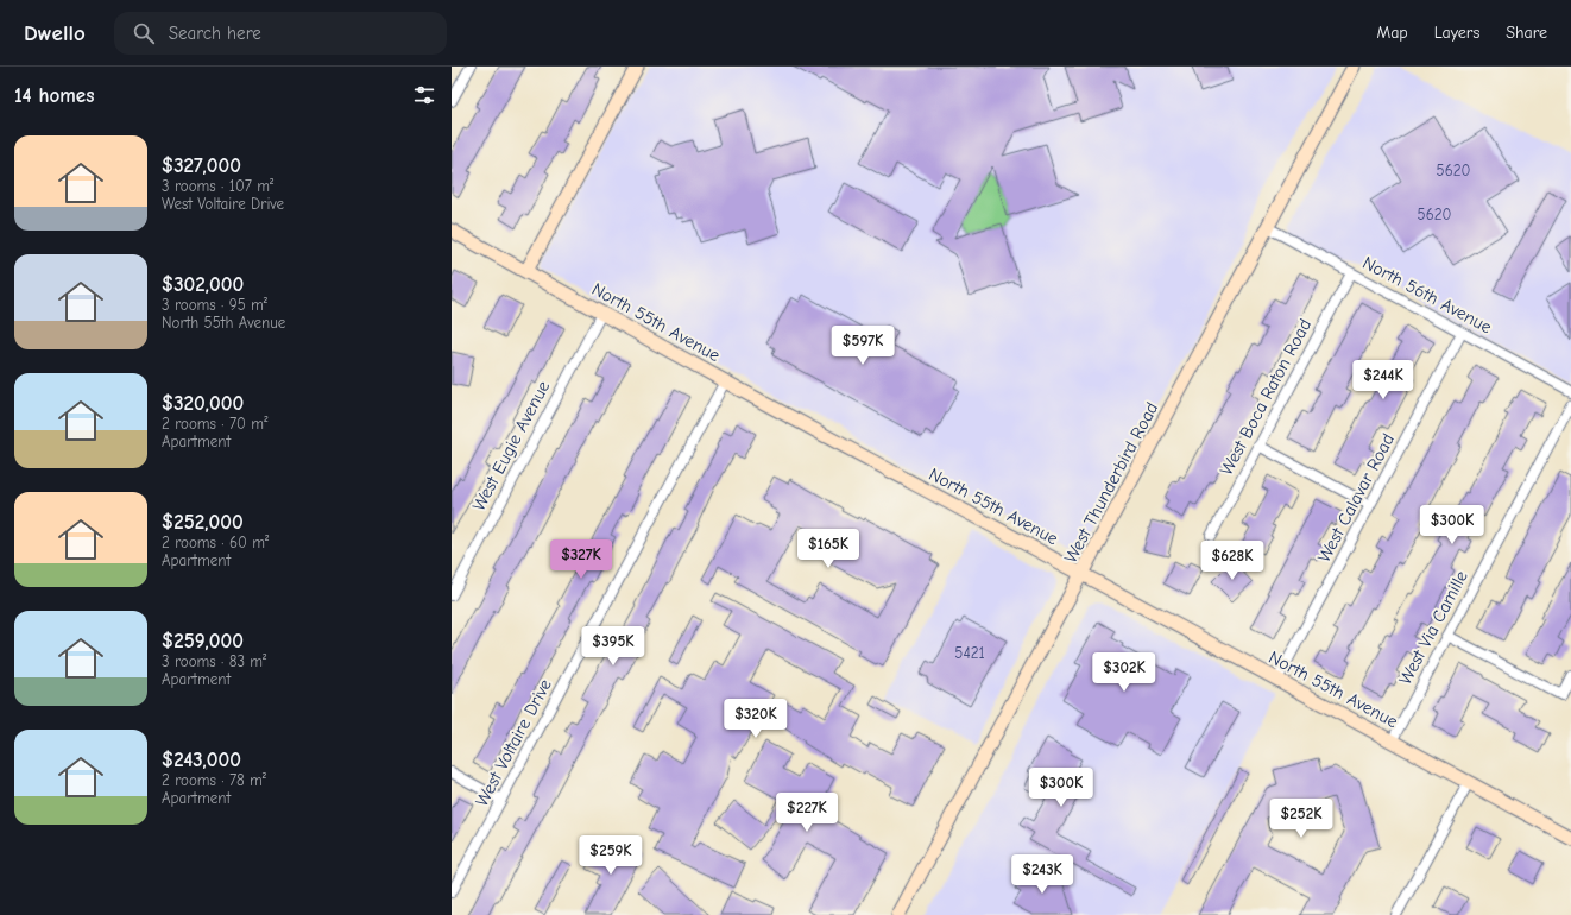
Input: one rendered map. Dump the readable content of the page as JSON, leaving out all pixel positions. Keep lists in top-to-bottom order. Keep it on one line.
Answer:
{"streets":{"street":["North 56th Avenue","North 55th Avenue","West Boca Raton Road","West Eugie Avenue","West Thunderbird Road","West Calavar Road","West Via Camille","West Voltaire Drive"]},"crossings":[["North 56th Avenue","West Boca Raton Road"],["North 56th Avenue","West Thunderbird Road"],["North 56th Avenue","West Calavar Road"],["North 55th Avenue","West Eugie Avenue"],["North 55th Avenue","West Thunderbird Road"],["North 55th Avenue","West Calavar Road"],["North 55th Avenue","West Via Camille"],["North 55th Avenue","West Voltaire Drive"]],"house_numbers":["5620","5620","5421"],"page":{"header":"Dwello","search":"Search here","nav":["Map","Layers","Share"],"heading":"14 homes","list":[{"name":"$327,000","note":"3 rooms · 107 m² · West Voltaire Drive"},{"name":"$302,000","note":"3 rooms · 95 m² · North 55th Avenue"},{"name":"$320,000","note":"2 rooms · 70 m² · Apartment"},{"name":"$252,000","note":"2 rooms · 60 m² · Apartment"},{"name":"$259,000","note":"3 rooms · 83 m² · Apartment"},{"name":"$243,000","note":"2 rooms · 78 m² · Apartment"}],"price":["$597K","$244K","$300K","$165K","$327K","$628K","$395K","$302K","$320K","$300K","$227K","$252K","$259K","$243K"]}}
